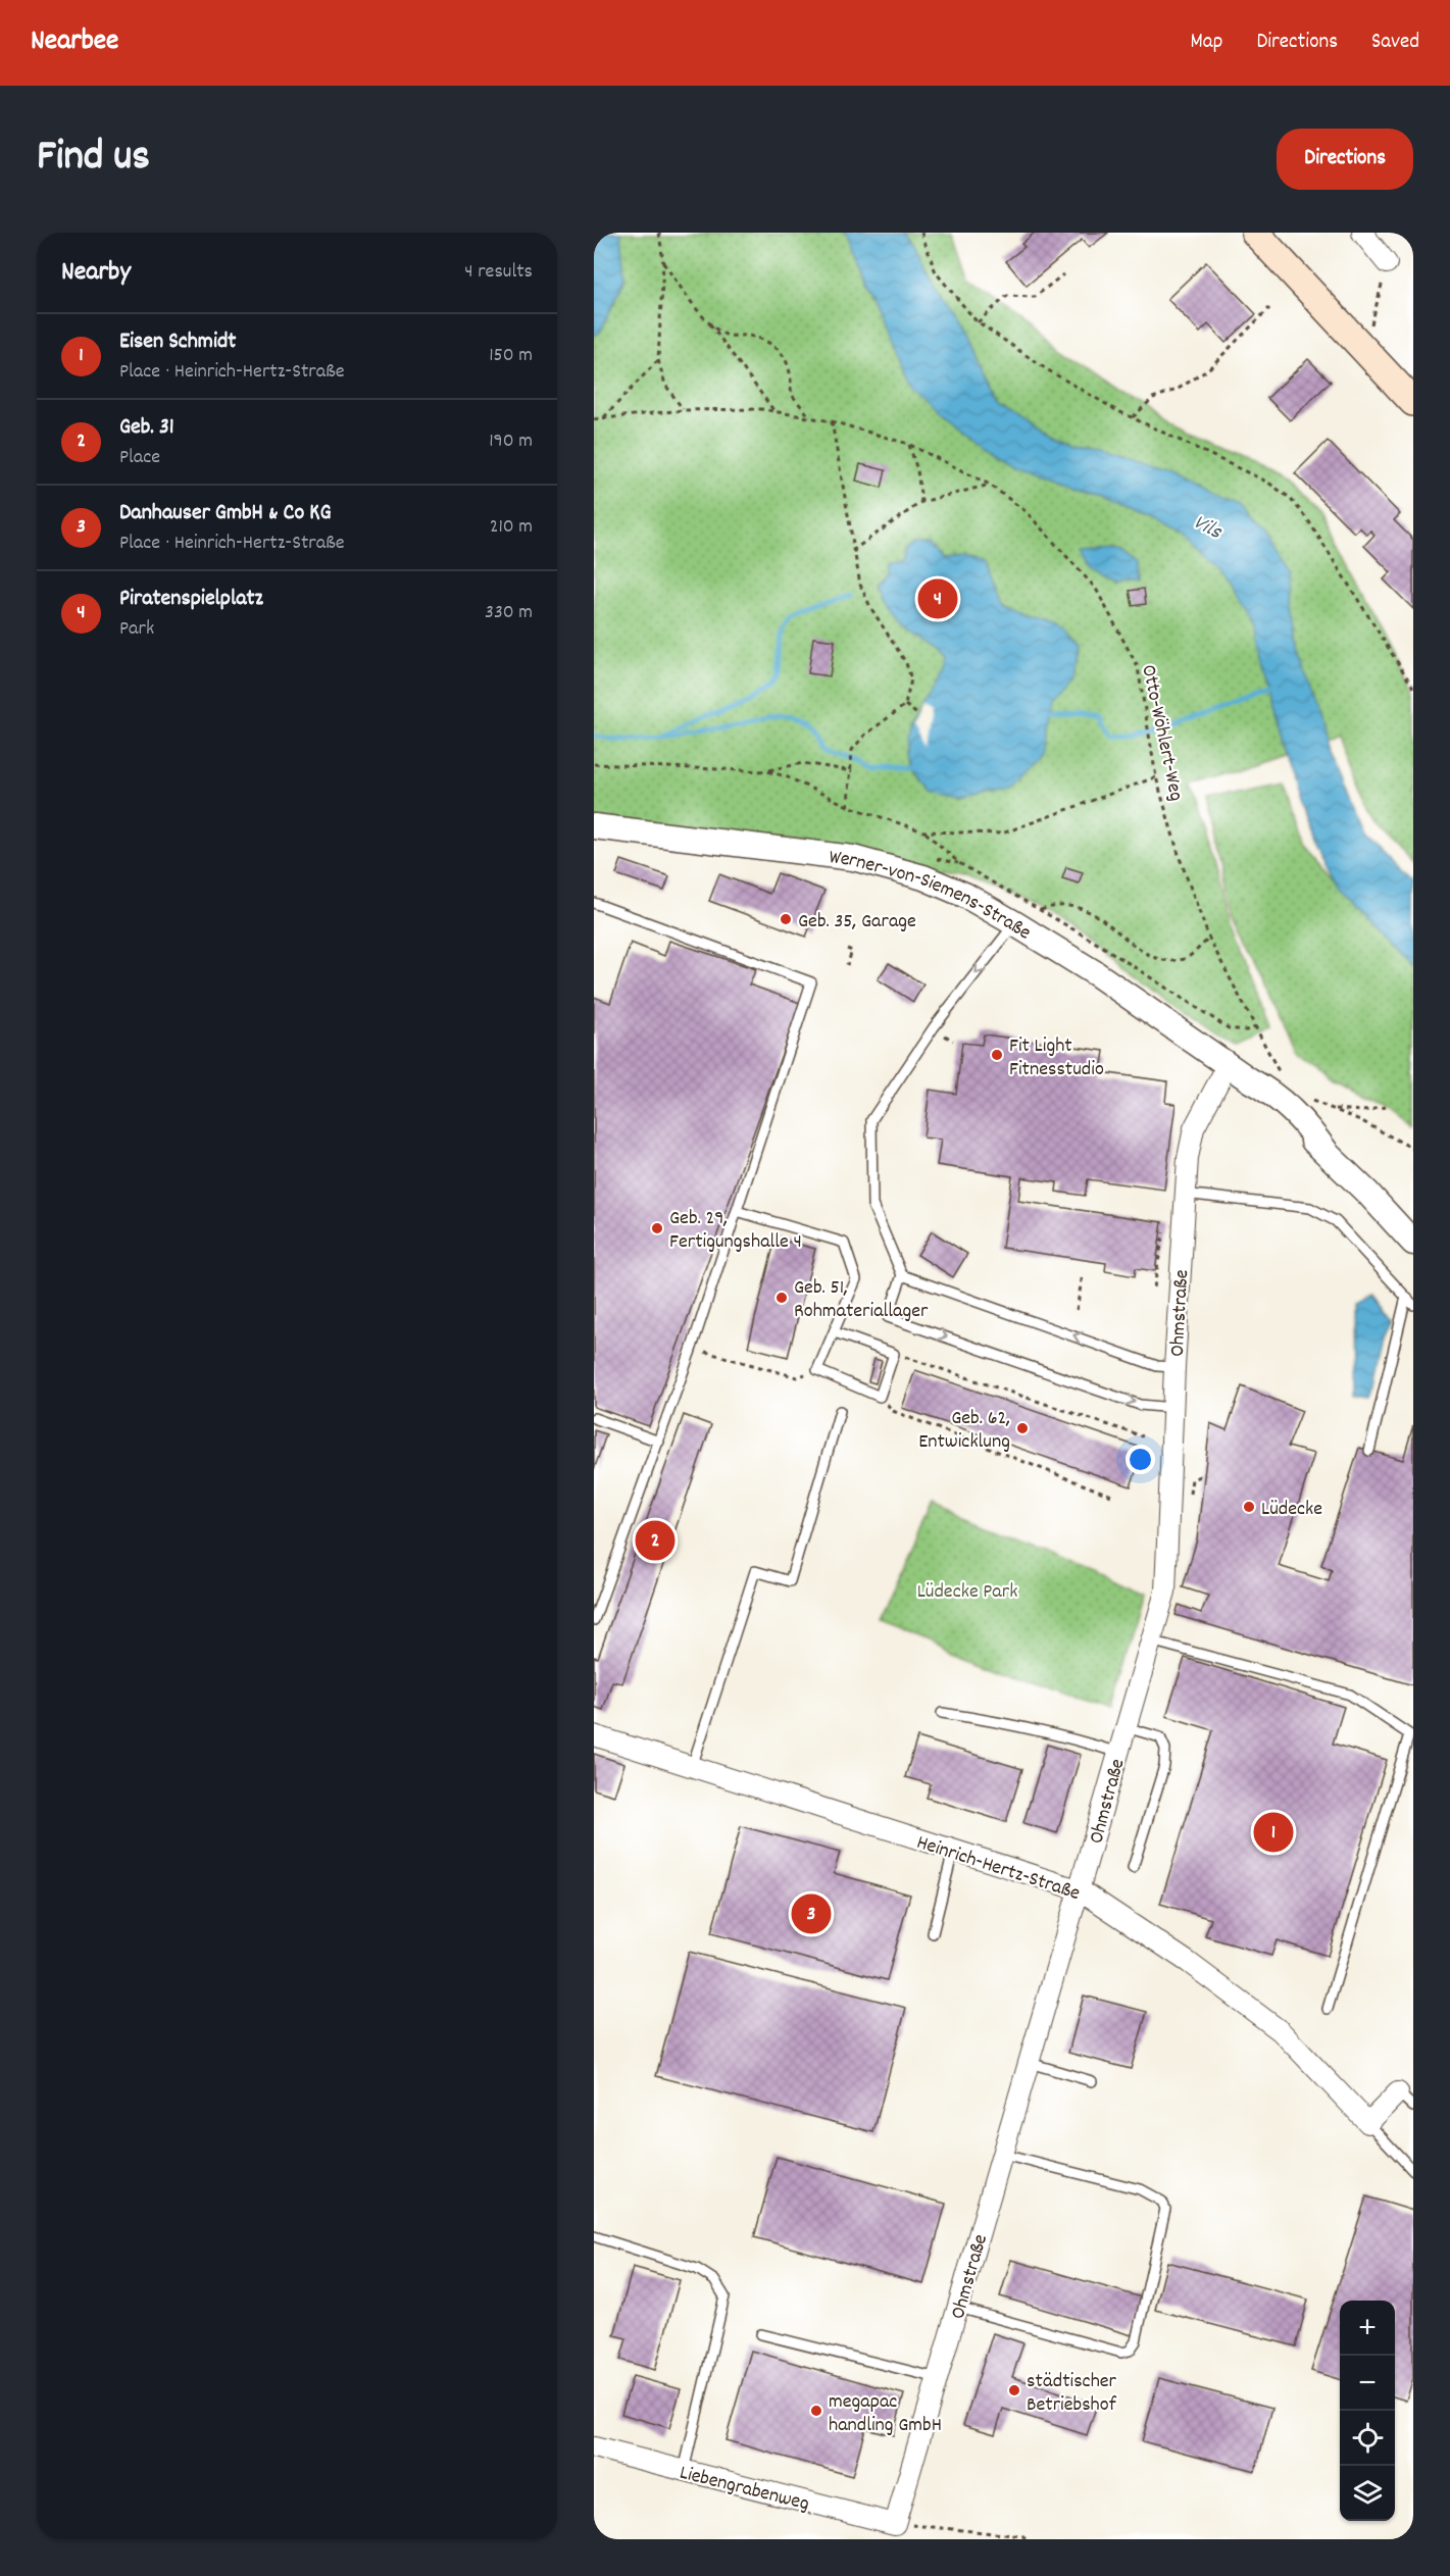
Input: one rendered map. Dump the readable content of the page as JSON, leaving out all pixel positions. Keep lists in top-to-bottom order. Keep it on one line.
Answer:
{"streets":{"street":["Werner-von-Siemens-Straße","Ohmstraße","Heinrich-Hertz-Straße","Liebengrabenweg"],"path":["Otto-Wöhlert-Weg"]},"crossings":[["Werner-von-Siemens-Straße","Ohmstraße"],["Ohmstraße","Heinrich-Hertz-Straße"],["Ohmstraße","Liebengrabenweg"]],"water":["Vils"],"parks":["Lüdecke Park"],"places":["Geb. 35, Garage","Fit Light Fitnesstudio","Geb. 29, Fertigungshalle 4","Geb. 51, Rohmateriallager","Geb. 62, Entwicklung","Lüdecke","städtischer Betriebshof","megapac handling GmbH"],"page":{"header":"Nearbee","nav":["Map","Directions","Saved"],"title":"Find us","buttons":"Directions","heading":["Nearby","4 results"],"list":[{"mark":"1","name":"Eisen Schmidt","note":"Place · Heinrich-Hertz-Straße","value":"150 m"},{"mark":"2","name":"Geb. 31","note":"Place","value":"190 m"},{"mark":"3","name":"Danhauser GmbH & Co KG","note":"Place · Heinrich-Hertz-Straße","value":"210 m"},{"mark":"4","name":"Piratenspielplatz","note":"Park","value":"330 m"}],"pins":["4","2","1","3"],"map_buttons":["+","−"]}}
